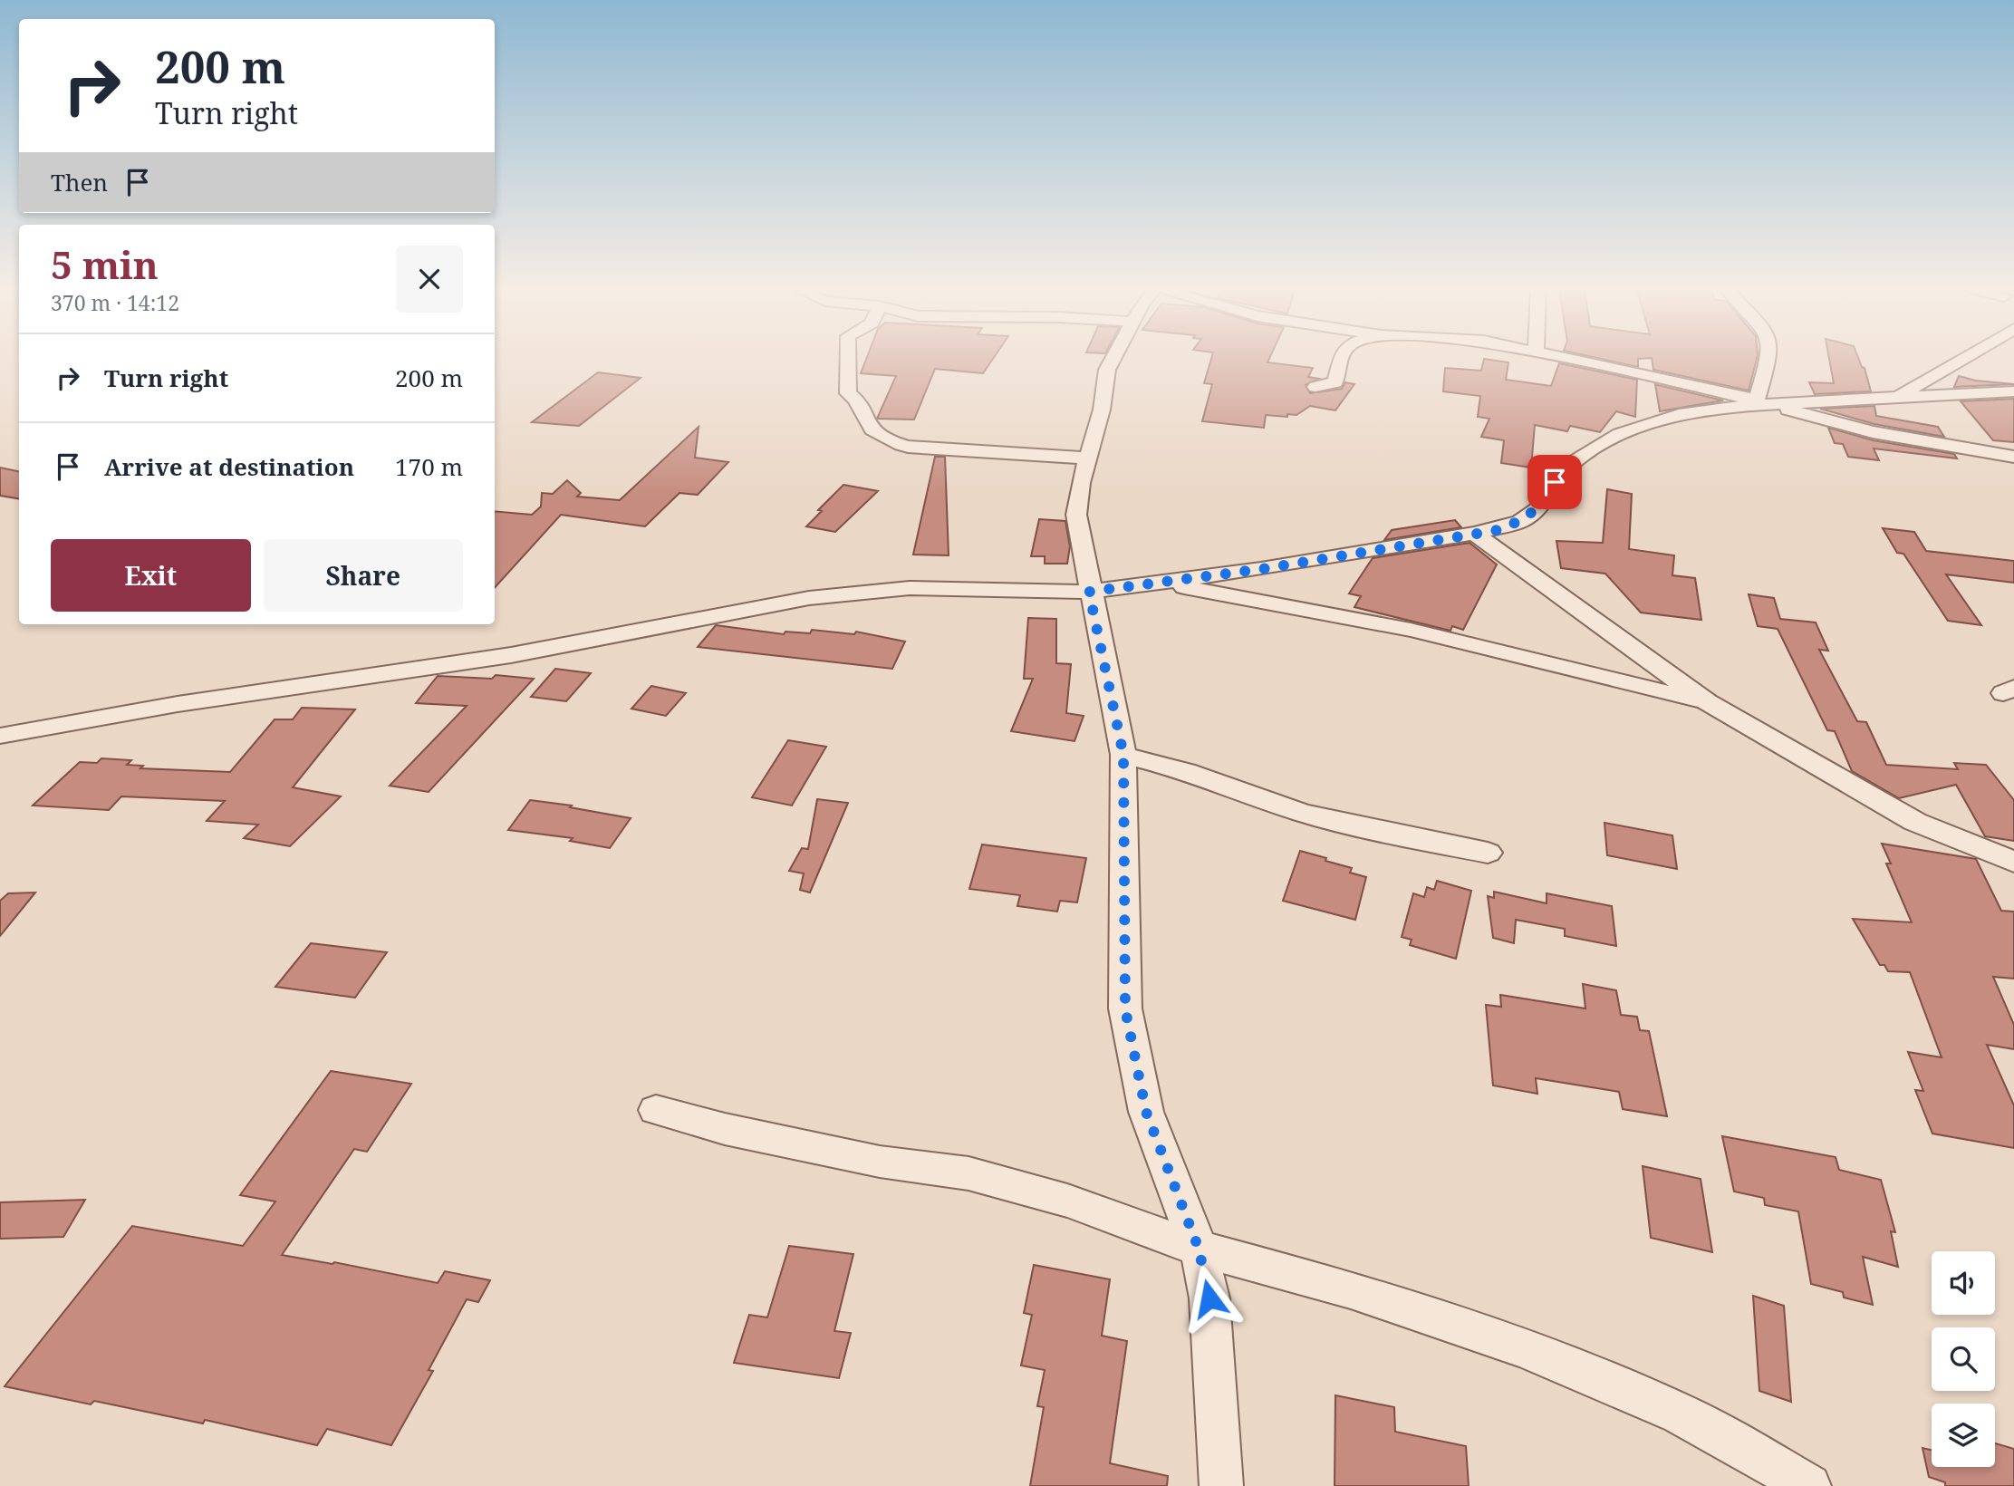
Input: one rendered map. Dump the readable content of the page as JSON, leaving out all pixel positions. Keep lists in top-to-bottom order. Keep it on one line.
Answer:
{"page":{"turn":["200 m","Turn right"],"then":"Then","heading":["5 min","370 m · 14:12"],"list":[{"name":"Turn right","value":"200 m"},{"name":"Arrive at destination","value":"170 m"}],"buttons":["Exit","Share"]}}
